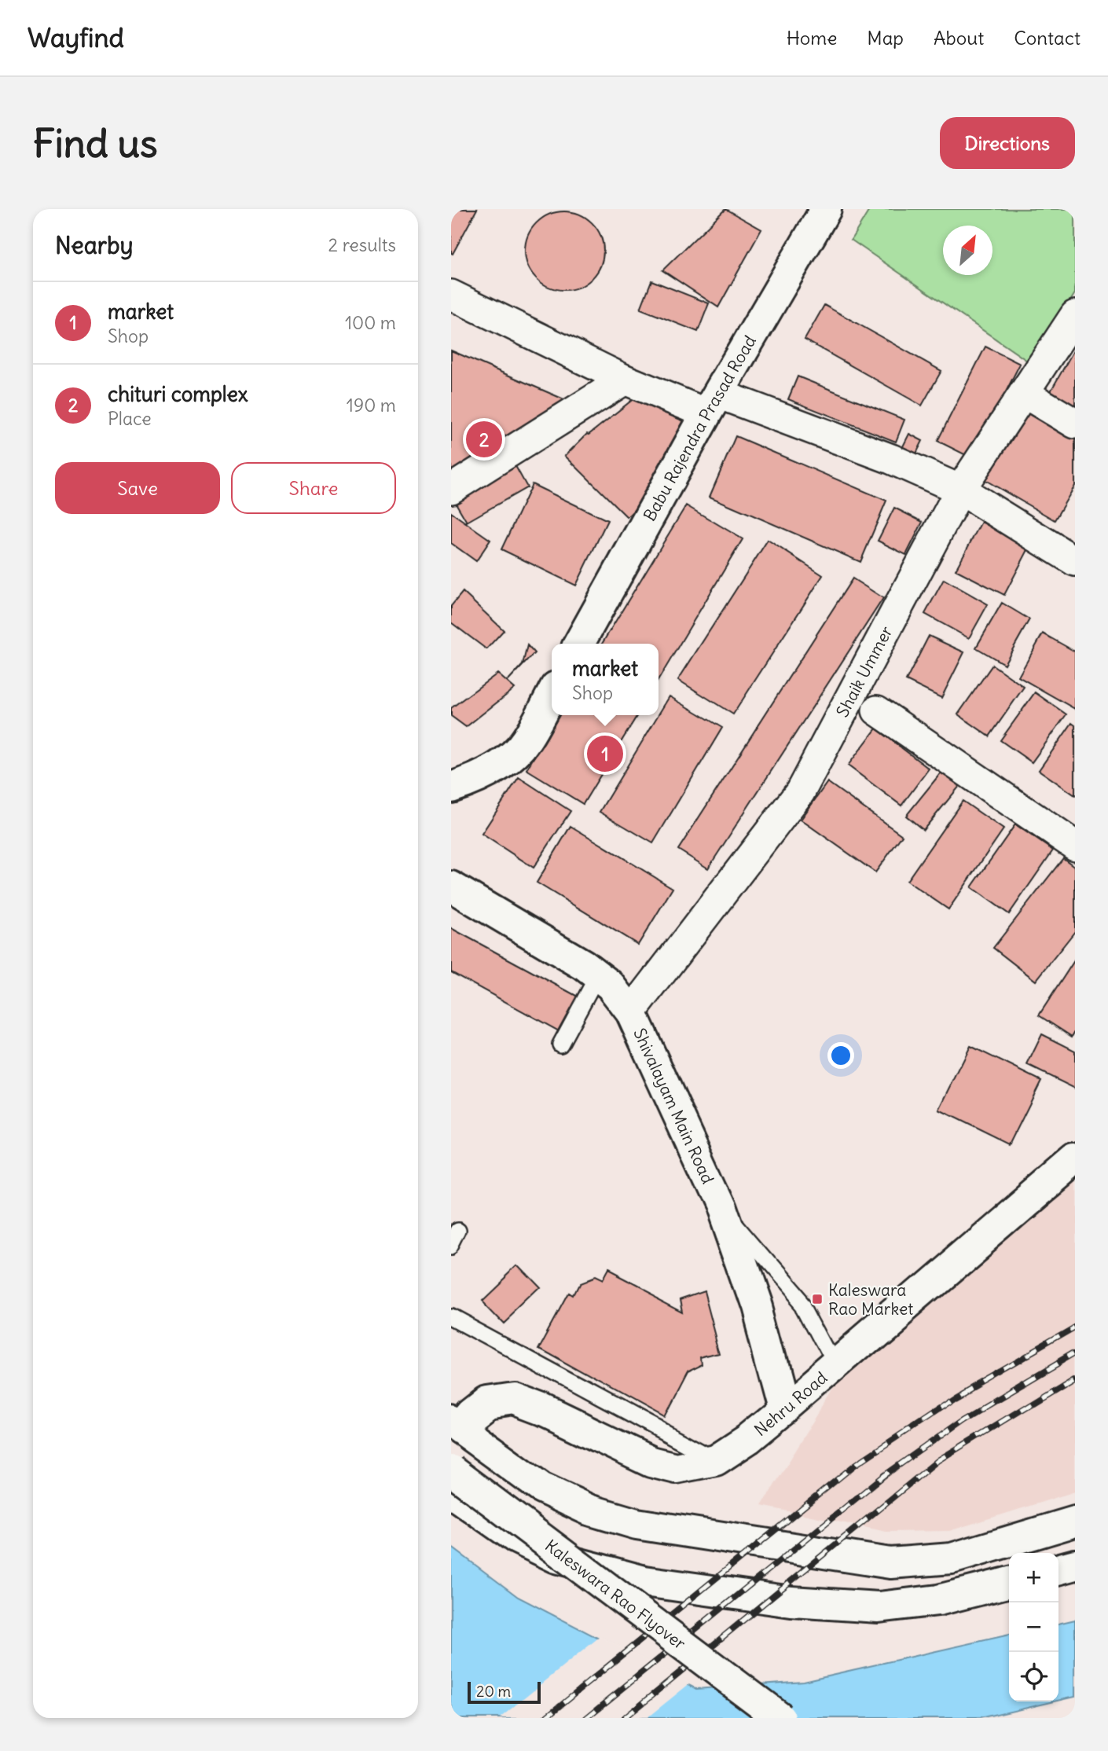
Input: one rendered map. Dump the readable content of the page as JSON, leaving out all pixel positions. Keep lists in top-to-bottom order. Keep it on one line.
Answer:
{"streets":{"street":["Babu Rajendra Prasad Road","Shaik Ummer","Shivalayam Main Road","Nehru Road","Kaleswara Rao Flyover"]},"crossings":[["Shaik Ummer","Shivalayam Main Road"],["Shivalayam Main Road","Nehru Road"]],"places":{"transit":["Kaleswara Rao Market"]},"scale_bar":"20 m","north":"top right","page":{"header":"Wayfind","nav":["Home","Map","About","Contact"],"buttons":["Directions",["Save","Share"]],"title":"Find us","heading":["Nearby","2 results"],"list":[{"mark":"1","name":"market","note":"Shop","value":"100 m"},{"mark":"2","name":"chituri complex","note":"Place","value":"190 m"}],"pins":["2","1"],"popup":["market","Shop"],"map_buttons":["+","−"],"scale":"20 m"}}
